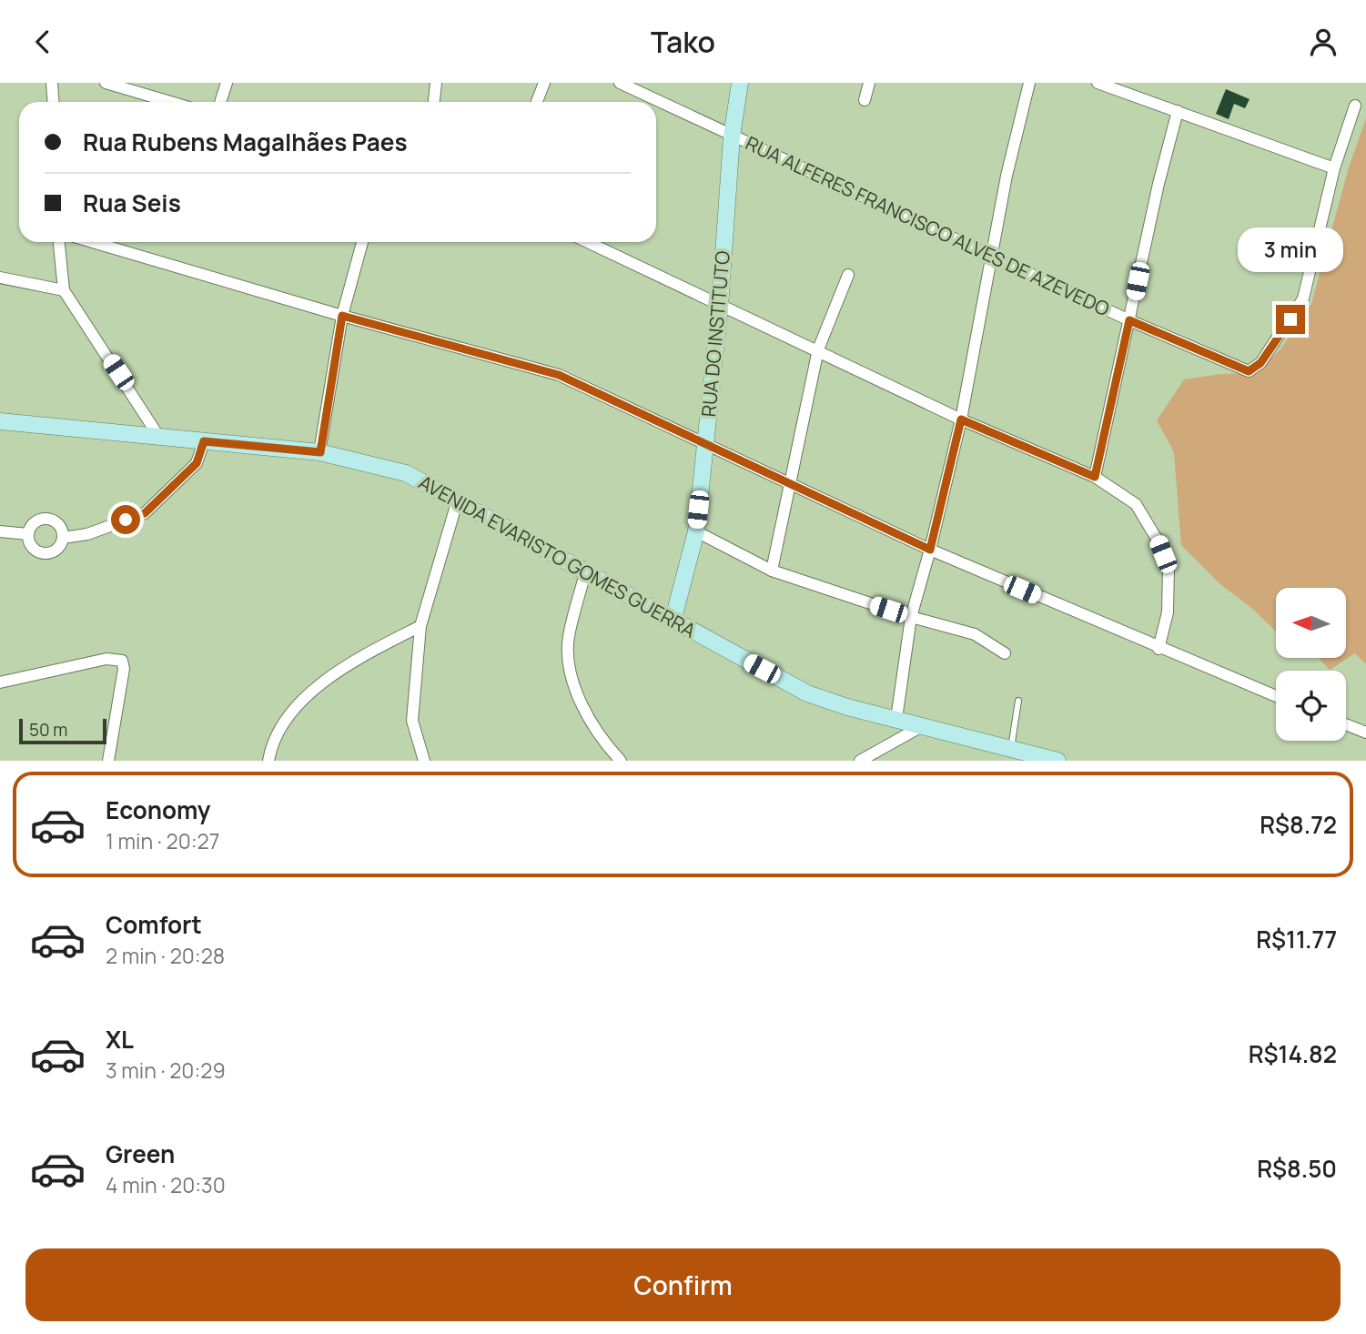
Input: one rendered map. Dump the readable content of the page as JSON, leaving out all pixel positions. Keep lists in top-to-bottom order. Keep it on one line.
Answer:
{"streets":{"main road":["RUA DO INSTITUTO","AVENIDA EVARISTO GOMES GUERRA"],"street":["RUA ALFERES FRANCISCO ALVES DE AZEVEDO"]},"crossings":[["RUA ALFERES FRANCISCO ALVES DE AZEVEDO","RUA DO INSTITUTO"],["RUA DO INSTITUTO","AVENIDA EVARISTO GOMES GUERRA"]],"scale_bar":"50 m","north":"left","page":{"header":"Tako","banner":["Rua Rubens Magalhães Paes","Rua Seis"],"bubble":"3 min","scale":"50 m","list":[{"name":"Economy","note":"1 min · 20:27","value":"R$8.72"},{"name":"Comfort","note":"2 min · 20:28","value":"R$11.77"},{"name":"XL","note":"3 min · 20:29","value":"R$14.82"},{"name":"Green","note":"4 min · 20:30","value":"R$8.50"}],"buttons":"Confirm"}}
